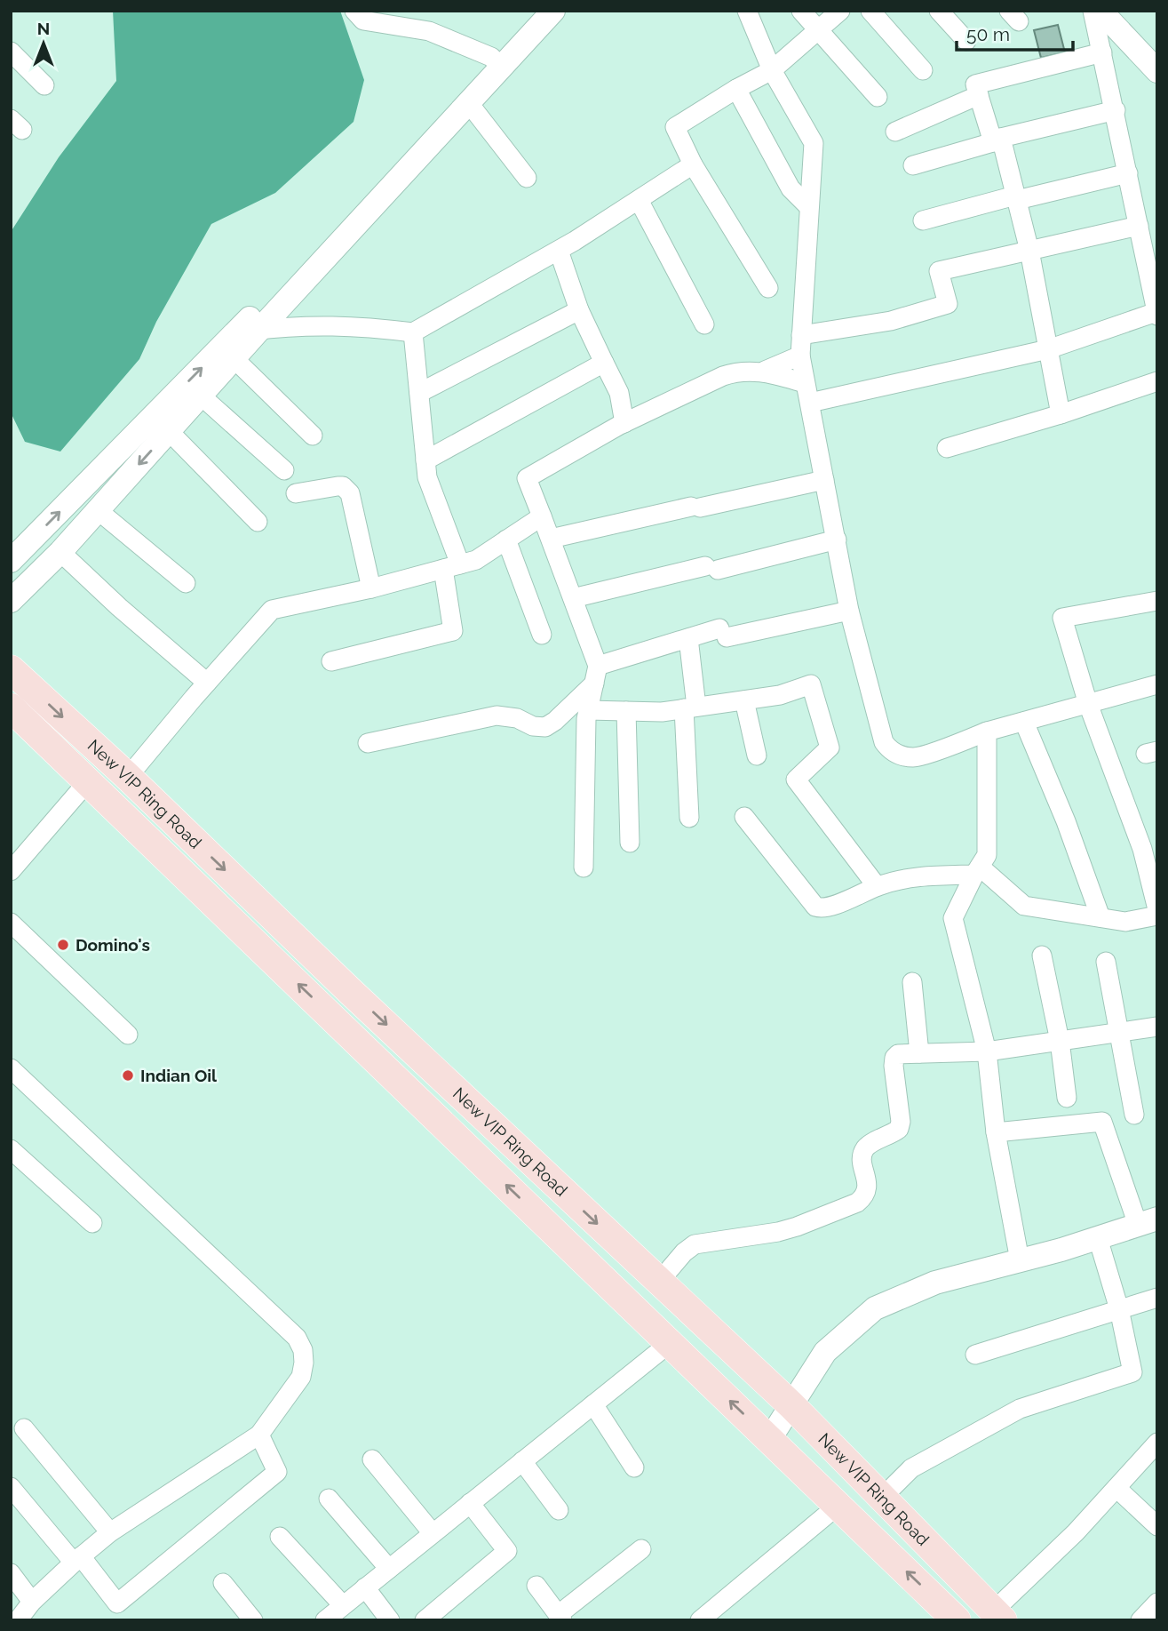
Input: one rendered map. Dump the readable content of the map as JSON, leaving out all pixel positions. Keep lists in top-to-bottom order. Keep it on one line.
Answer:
{"streets":{"main road":["New VIP Ring Road"]},"places":["Domino's","Indian Oil"],"scale_bar":"50 m","north":"top"}
